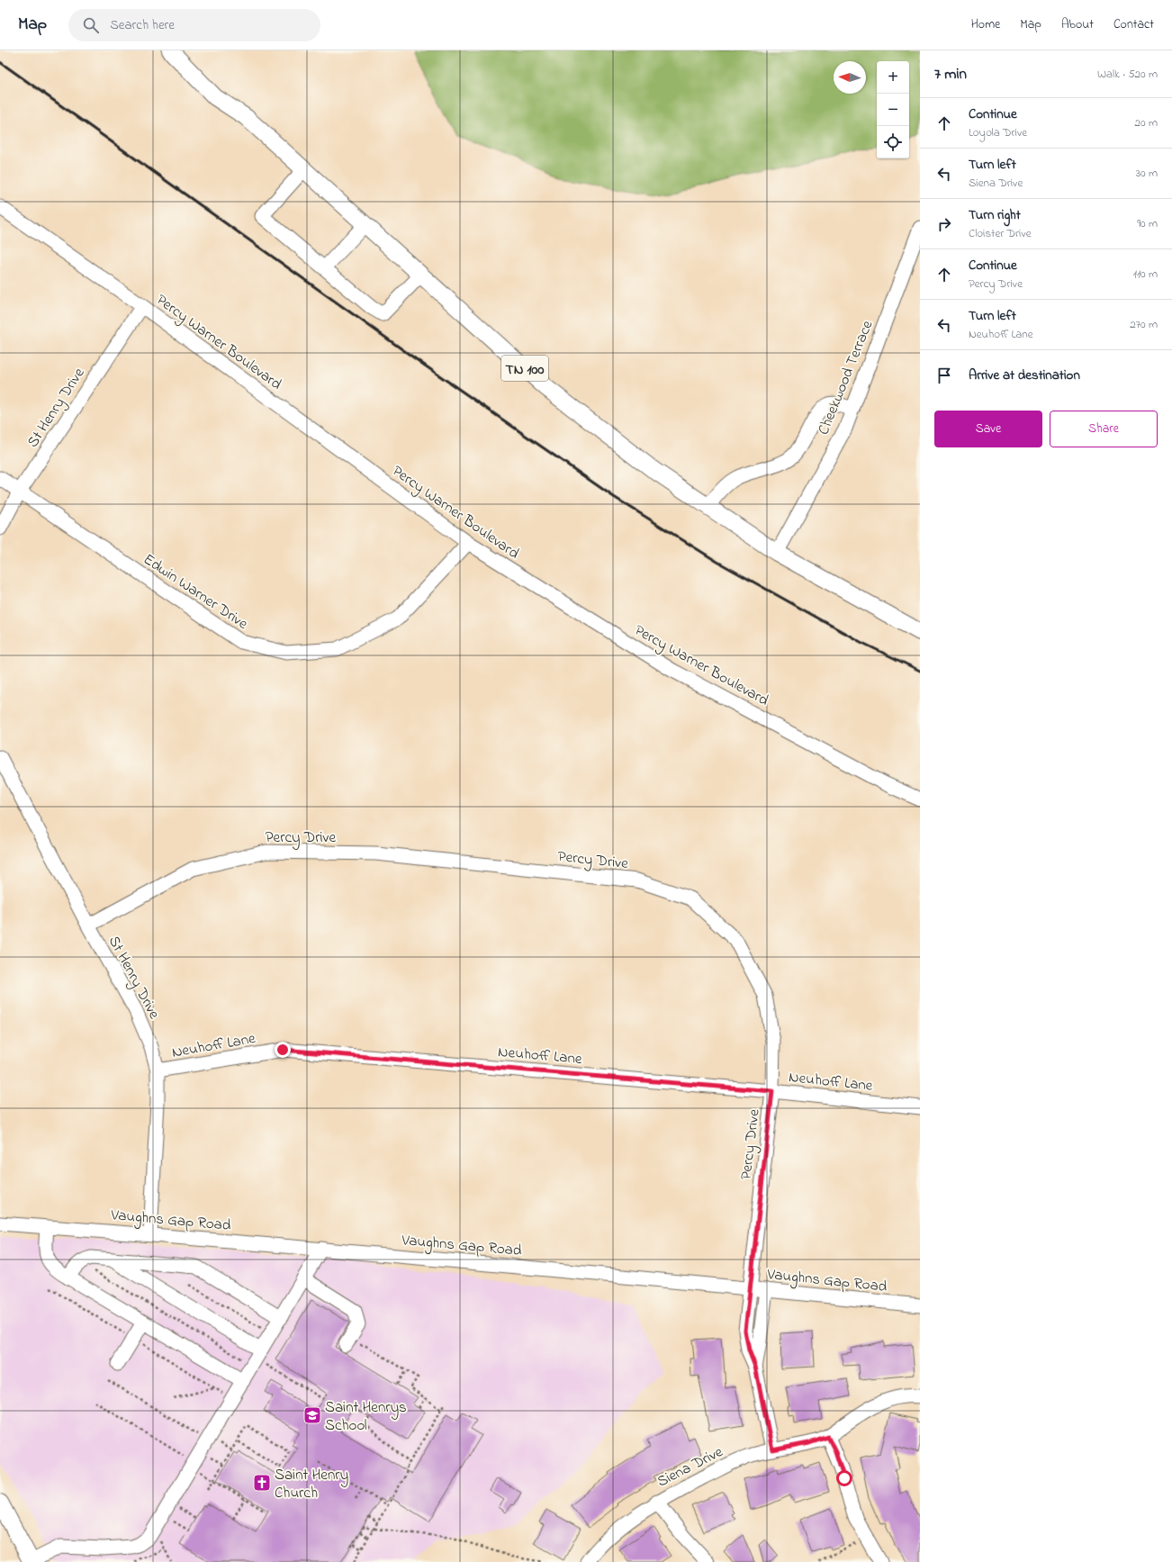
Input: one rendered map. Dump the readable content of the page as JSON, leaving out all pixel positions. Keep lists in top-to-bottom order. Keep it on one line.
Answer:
{"streets":{"main road":["TN 100"],"street":["Percy Warner Boulevard","Cheekwood Terrace","St Henry Drive","Edwin Warner Drive","Percy Drive","Neuhoff Lane","Vaughns Gap Road","Siena Drive"]},"crossings":[["Percy Warner Boulevard","St Henry Drive"],["Percy Warner Boulevard","Edwin Warner Drive"],["TN 100","Cheekwood Terrace"],["St Henry Drive","Edwin Warner Drive"],["St Henry Drive","Percy Drive"],["St Henry Drive","Neuhoff Lane"],["St Henry Drive","Vaughns Gap Road"],["Percy Drive","Neuhoff Lane"],["Percy Drive","Vaughns Gap Road"]],"places":{"school or university":["Saint Henrys School"],"church":["Saint Henry Church"]},"north":"left","page":{"header":"Map","search":"Search here","nav":["Home","Map","About","Contact"],"heading":["7 min","Walk · 520 m"],"map_buttons":["+","−"],"list":[["Continue","Loyola Drive","20 m"],["Turn left","Siena Drive","30 m"],["Turn right","Cloister Drive","90 m"],["Continue","Percy Drive","110 m"],["Turn left","Neuhoff Lane","270 m"],"Arrive at destination"],"buttons":["Save","Share"]}}
